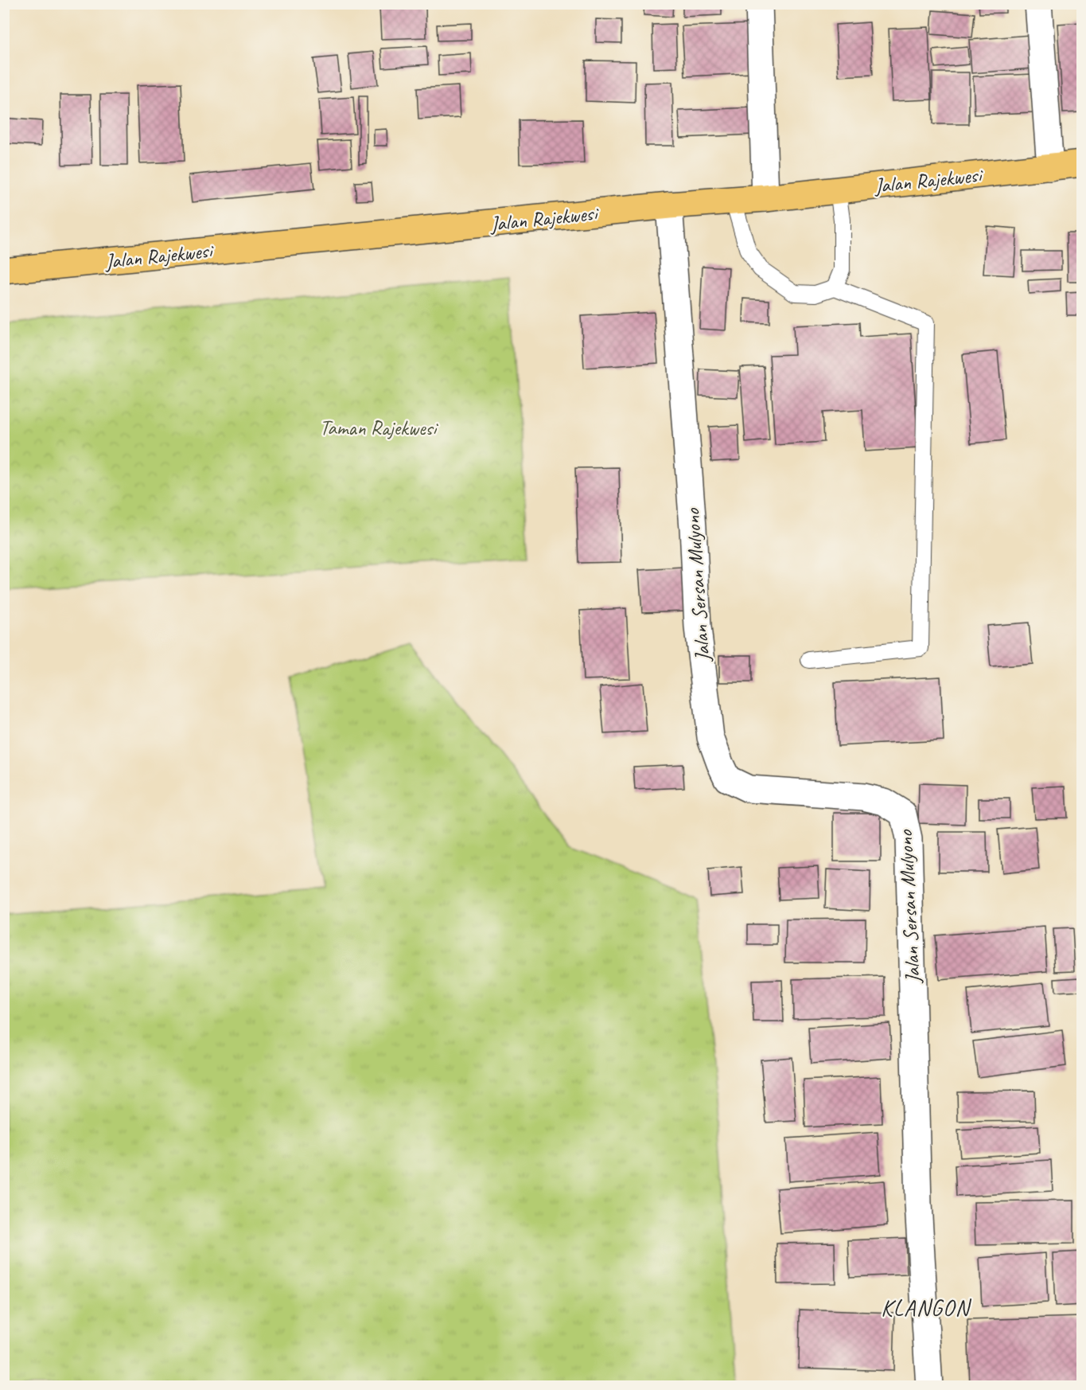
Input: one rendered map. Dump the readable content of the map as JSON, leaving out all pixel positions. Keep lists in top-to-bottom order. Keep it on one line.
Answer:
{"streets":{"highway":["Jalan Rajekwesi"],"street":["Jalan Sersan Mulyono"]},"crossings":[["Jalan Rajekwesi","Jalan Sersan Mulyono"]],"districts":["KLANGON"],"parks":["Taman Rajekwesi"]}
